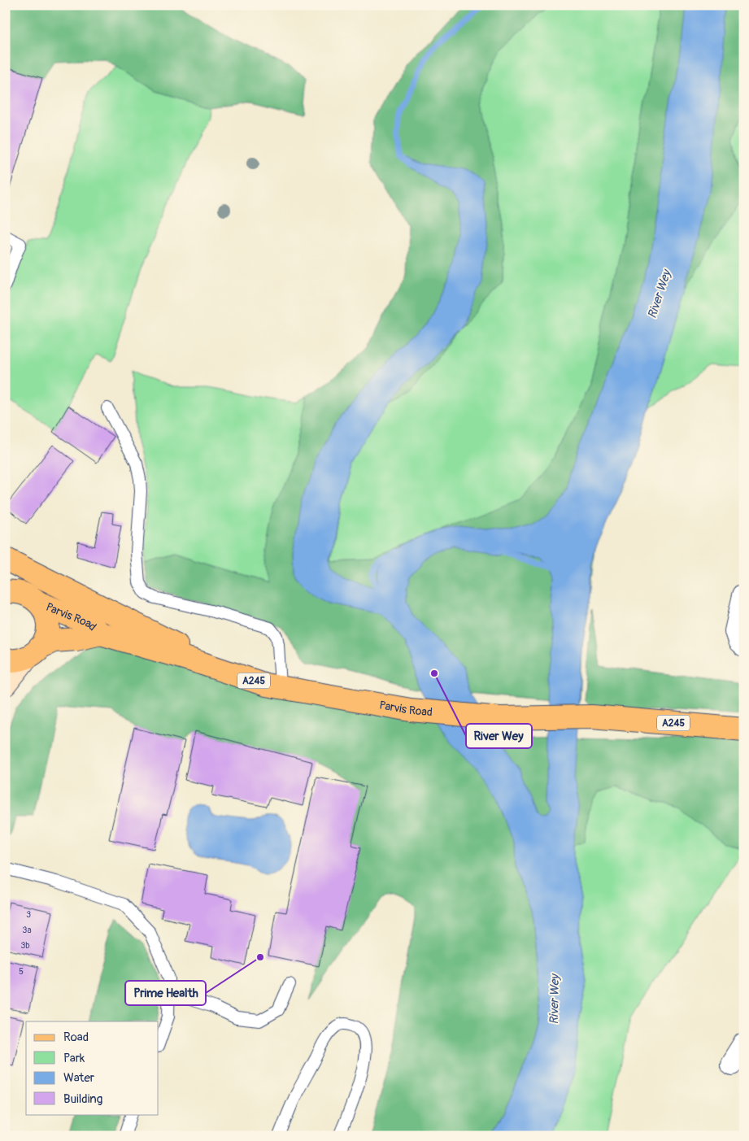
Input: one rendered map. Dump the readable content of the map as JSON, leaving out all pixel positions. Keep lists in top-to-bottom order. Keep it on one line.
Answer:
{"streets":{"main road":["Parvis Road","A245"]},"crossings":[["Parvis Road","A245"]],"water":["River Wey"],"places":["River Wey","Prime Health"],"house_numbers":["3","3a","3b","5"],"legend":["Road","Park","Water","Building"]}
